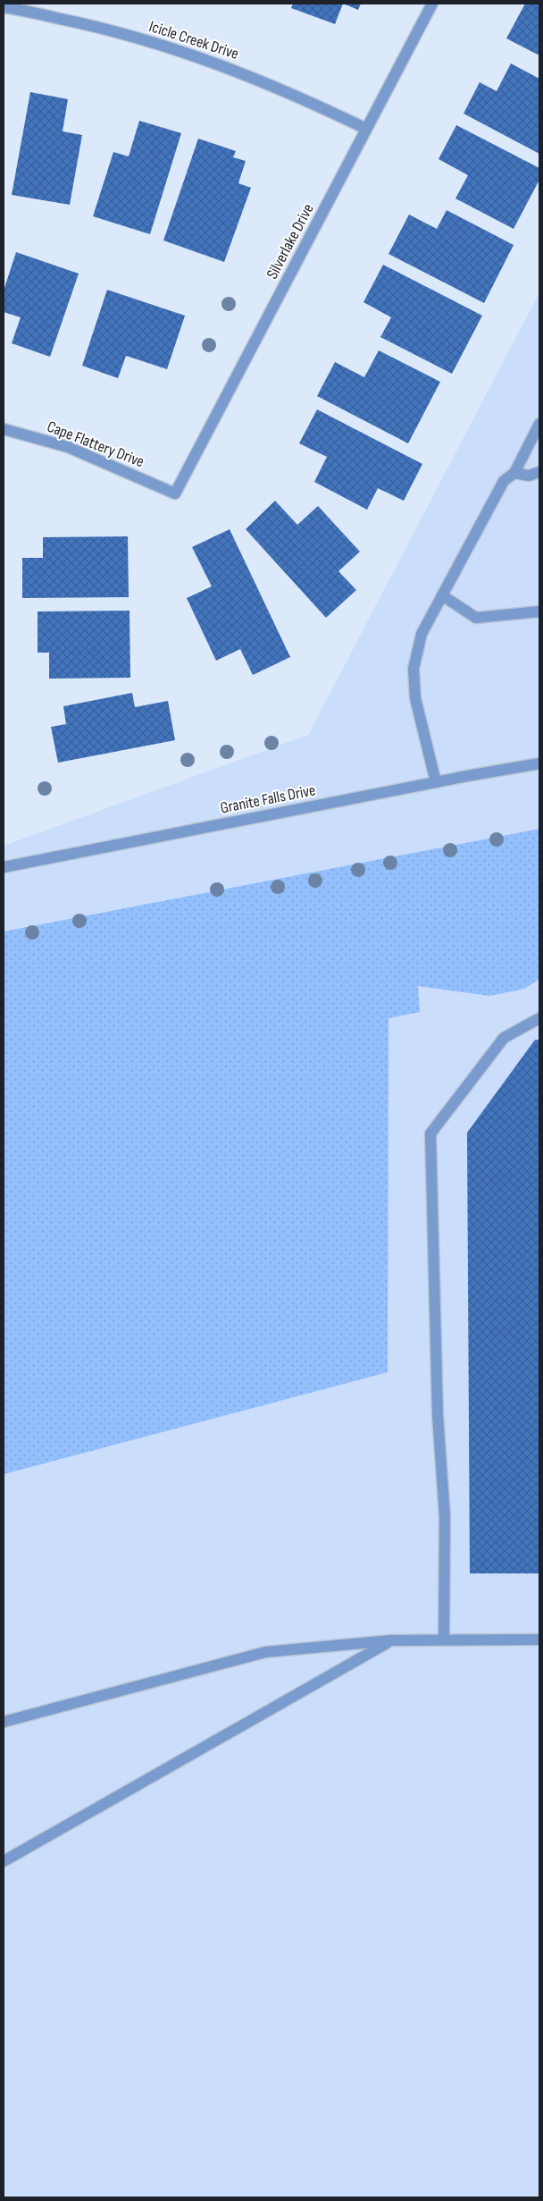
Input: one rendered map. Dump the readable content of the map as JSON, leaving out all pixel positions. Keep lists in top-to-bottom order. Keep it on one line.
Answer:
{"streets":{"street":["Icicle Creek Drive","Silverlake Drive","Cape Flattery Drive","Granite Falls Drive"]},"crossings":[["Icicle Creek Drive","Silverlake Drive"],["Silverlake Drive","Cape Flattery Drive"]]}
